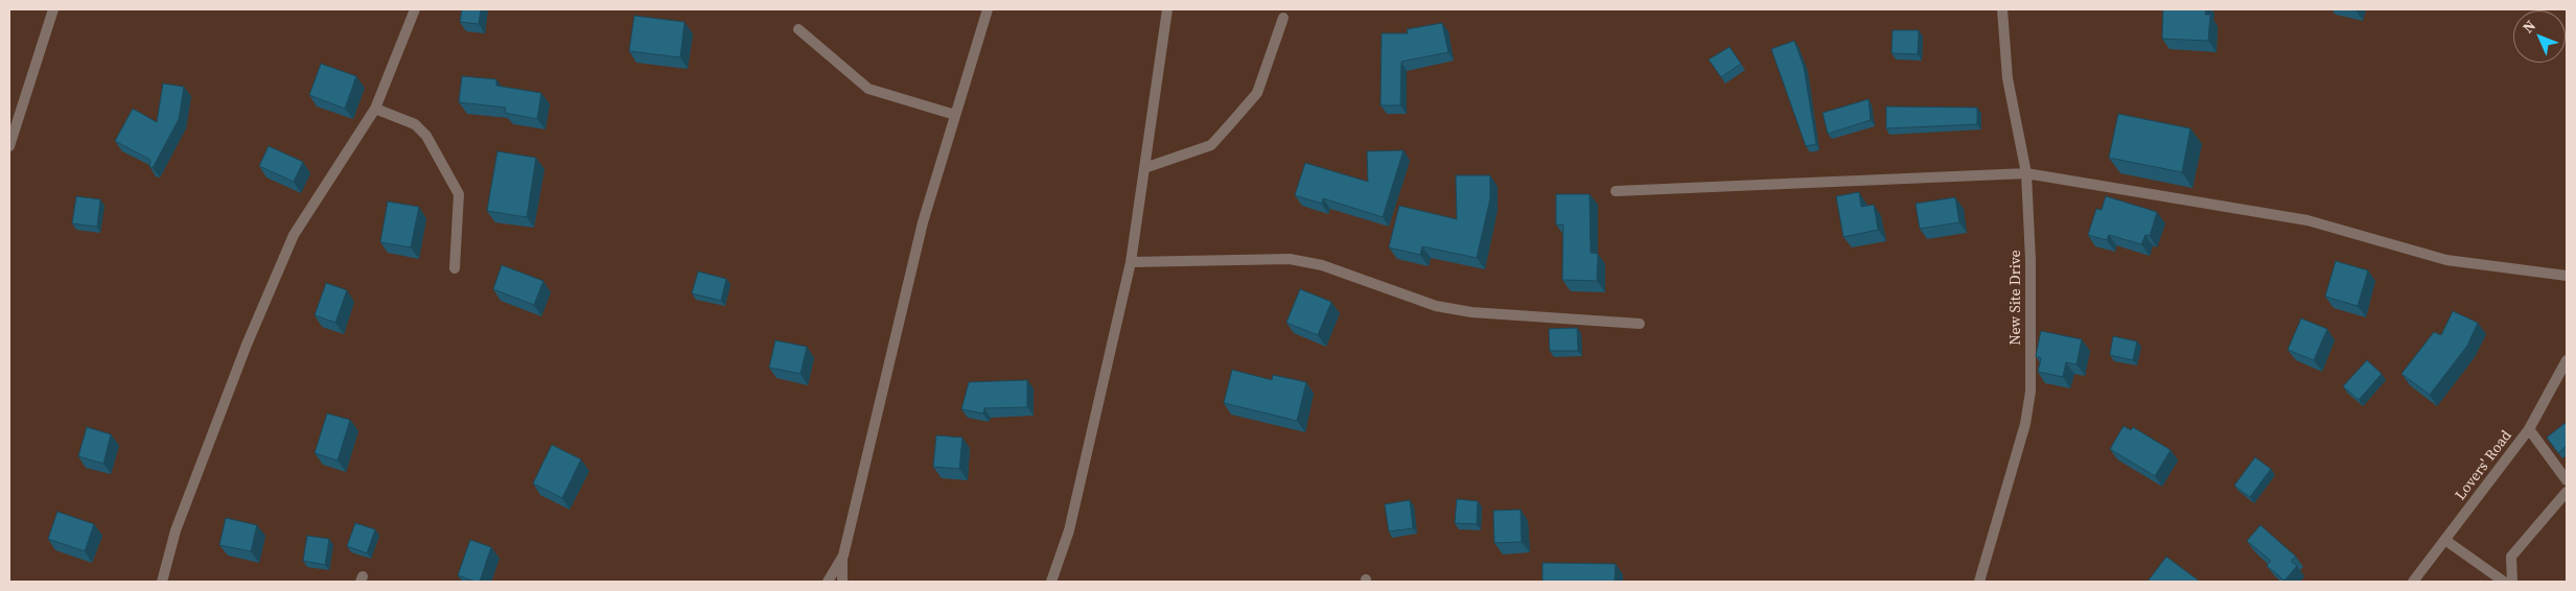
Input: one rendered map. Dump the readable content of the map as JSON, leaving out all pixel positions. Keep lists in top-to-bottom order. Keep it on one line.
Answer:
{"streets":{"street":["New Site Drive","Lovers' Road"]},"north":"top left"}
